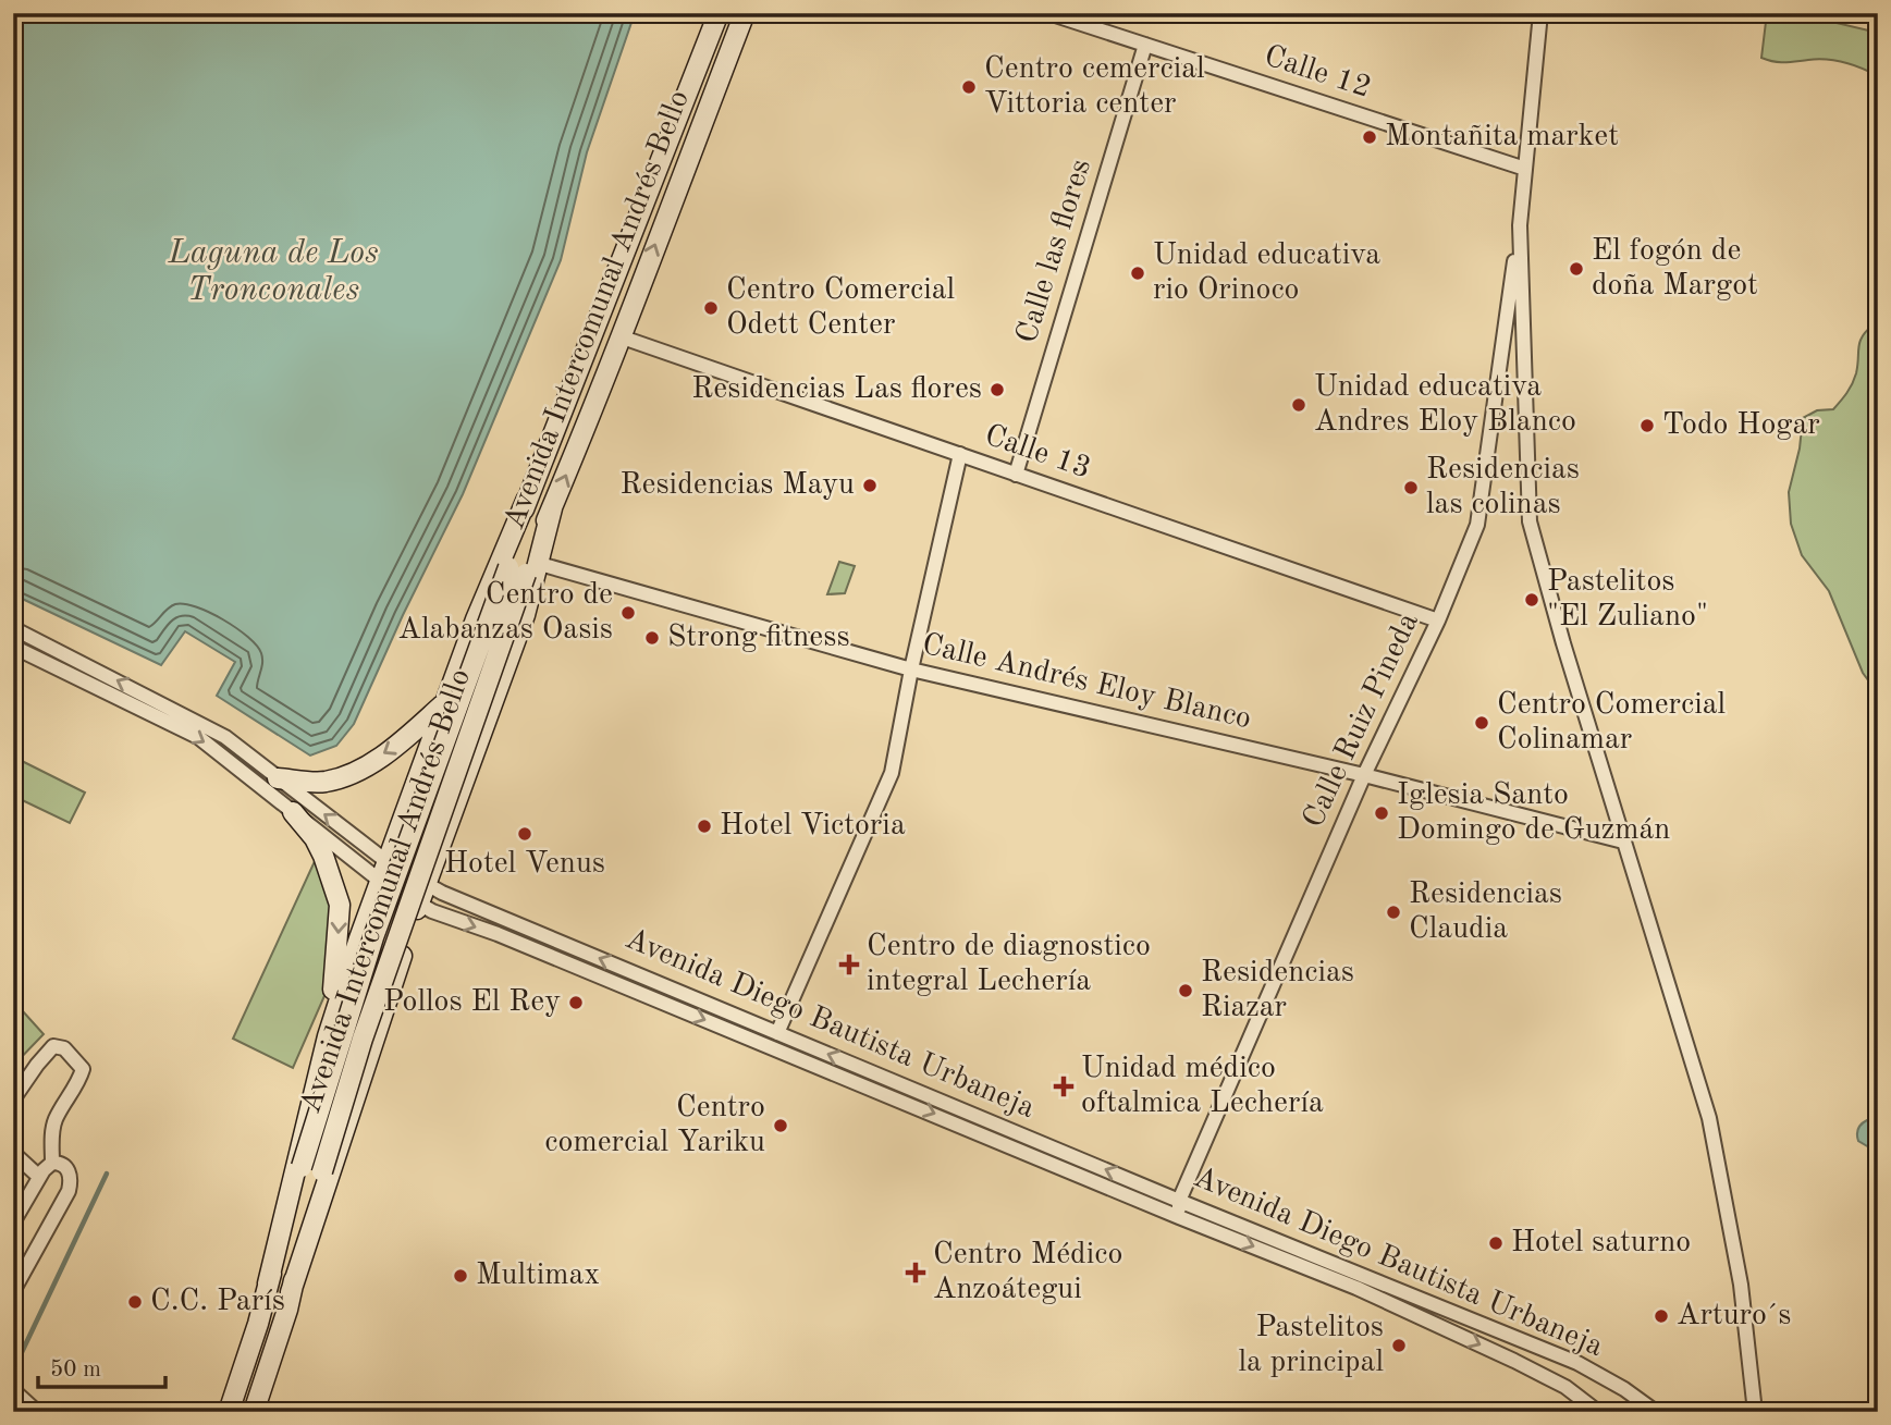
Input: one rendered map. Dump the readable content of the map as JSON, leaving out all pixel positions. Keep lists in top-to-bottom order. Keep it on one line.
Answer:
{"streets":{"main road":["Avenida Intercomunal Andrés Bello"],"street":["Calle 12","Calle las flores","Calle 13","Calle Andrés Eloy Blanco","Calle Ruiz Pineda","Avenida Diego Bautista Urbaneja"]},"crossings":[["Calle 12","Calle las flores"],["Calle las flores","Calle 13"],["Avenida Intercomunal Andrés Bello","Calle 13"],["Avenida Intercomunal Andrés Bello","Calle Andrés Eloy Blanco"],["Calle 13","Calle Ruiz Pineda"],["Calle Andrés Eloy Blanco","Calle Ruiz Pineda"],["Calle Ruiz Pineda","Avenida Diego Bautista Urbaneja"]],"water":["Laguna de Los Tronconales"],"places":{"other":["Centro cemercial Vittoria center","Montañita market","El fogón de doña Margot","Unidad educativa rio Orinoco","Centro Comercial Odett Center","Residencias Las flores","Unidad educativa Andres Eloy Blanco","Todo Hogar","Residencias Mayu","Residencias las colinas","Pastelitos \"El Zuliano\"","Centro de Alabanzas Oasis","Strong fitness","Centro Comercial Colinamar","Iglesia Santo Domingo de Guzmán","Hotel Victoria","Hotel Venus","Residencias Claudia","Residencias Riazar","Pollos El Rey","Centro comercial Yariku","Hotel saturno","Multimax","C.C. París","Arturo´s","Pastelitos la principal"],"health":["Centro de diagnostico integral Lechería","Unidad médico oftalmica Lechería","Centro Médico Anzoátegui"]},"scale_bar":"50 m"}
